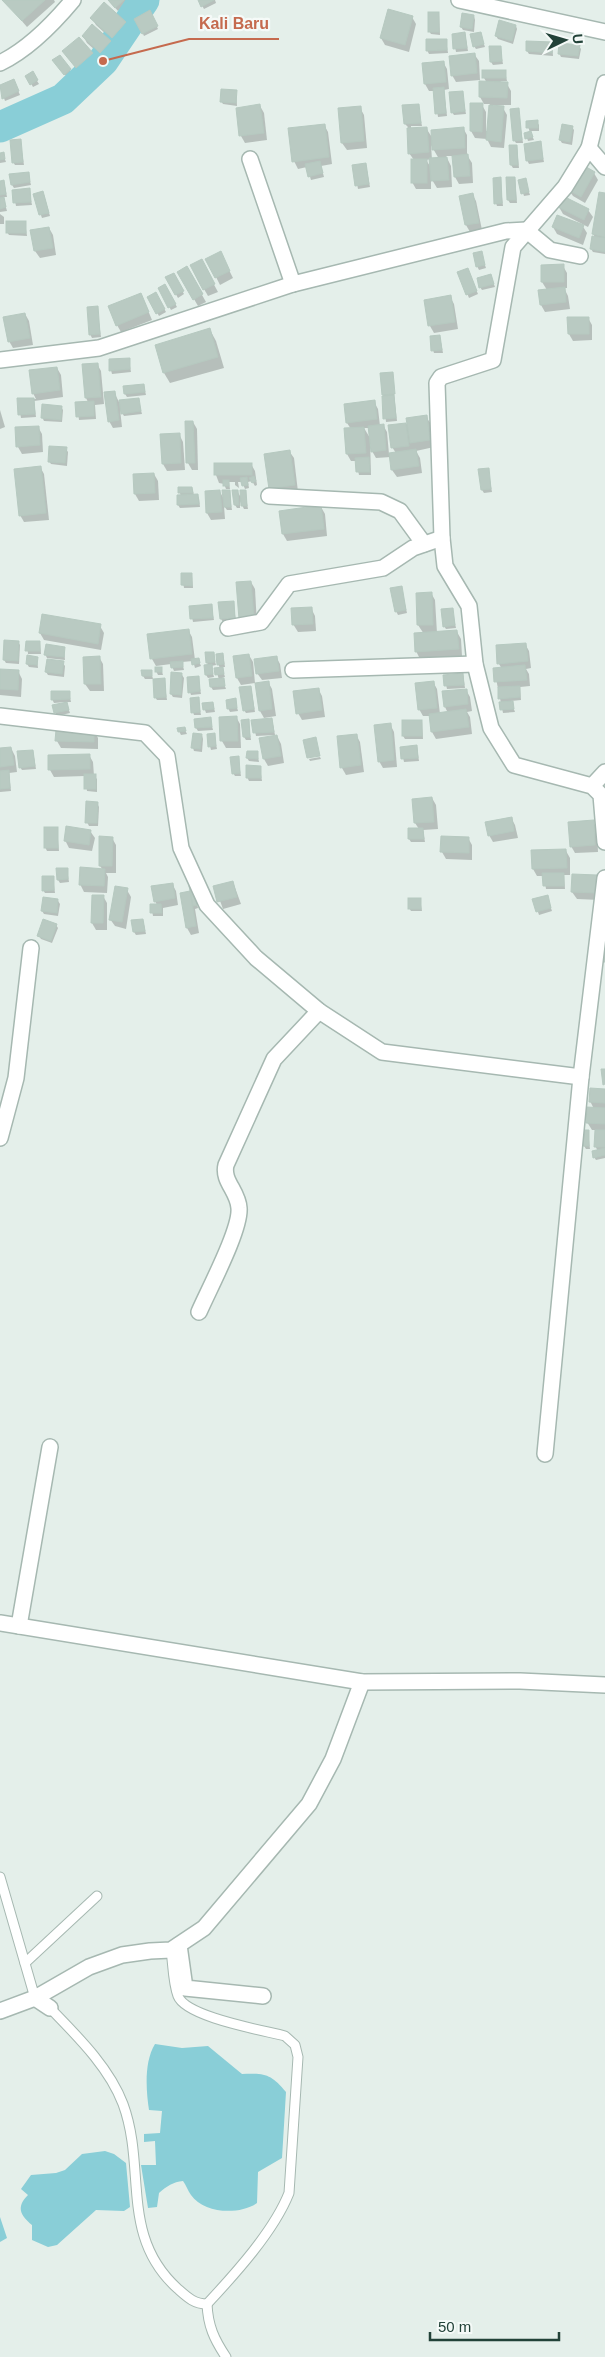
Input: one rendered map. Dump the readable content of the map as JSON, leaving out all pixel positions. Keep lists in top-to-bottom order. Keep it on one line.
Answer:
{"places":["Kali Baru"],"scale_bar":"50 m","north":"right"}
